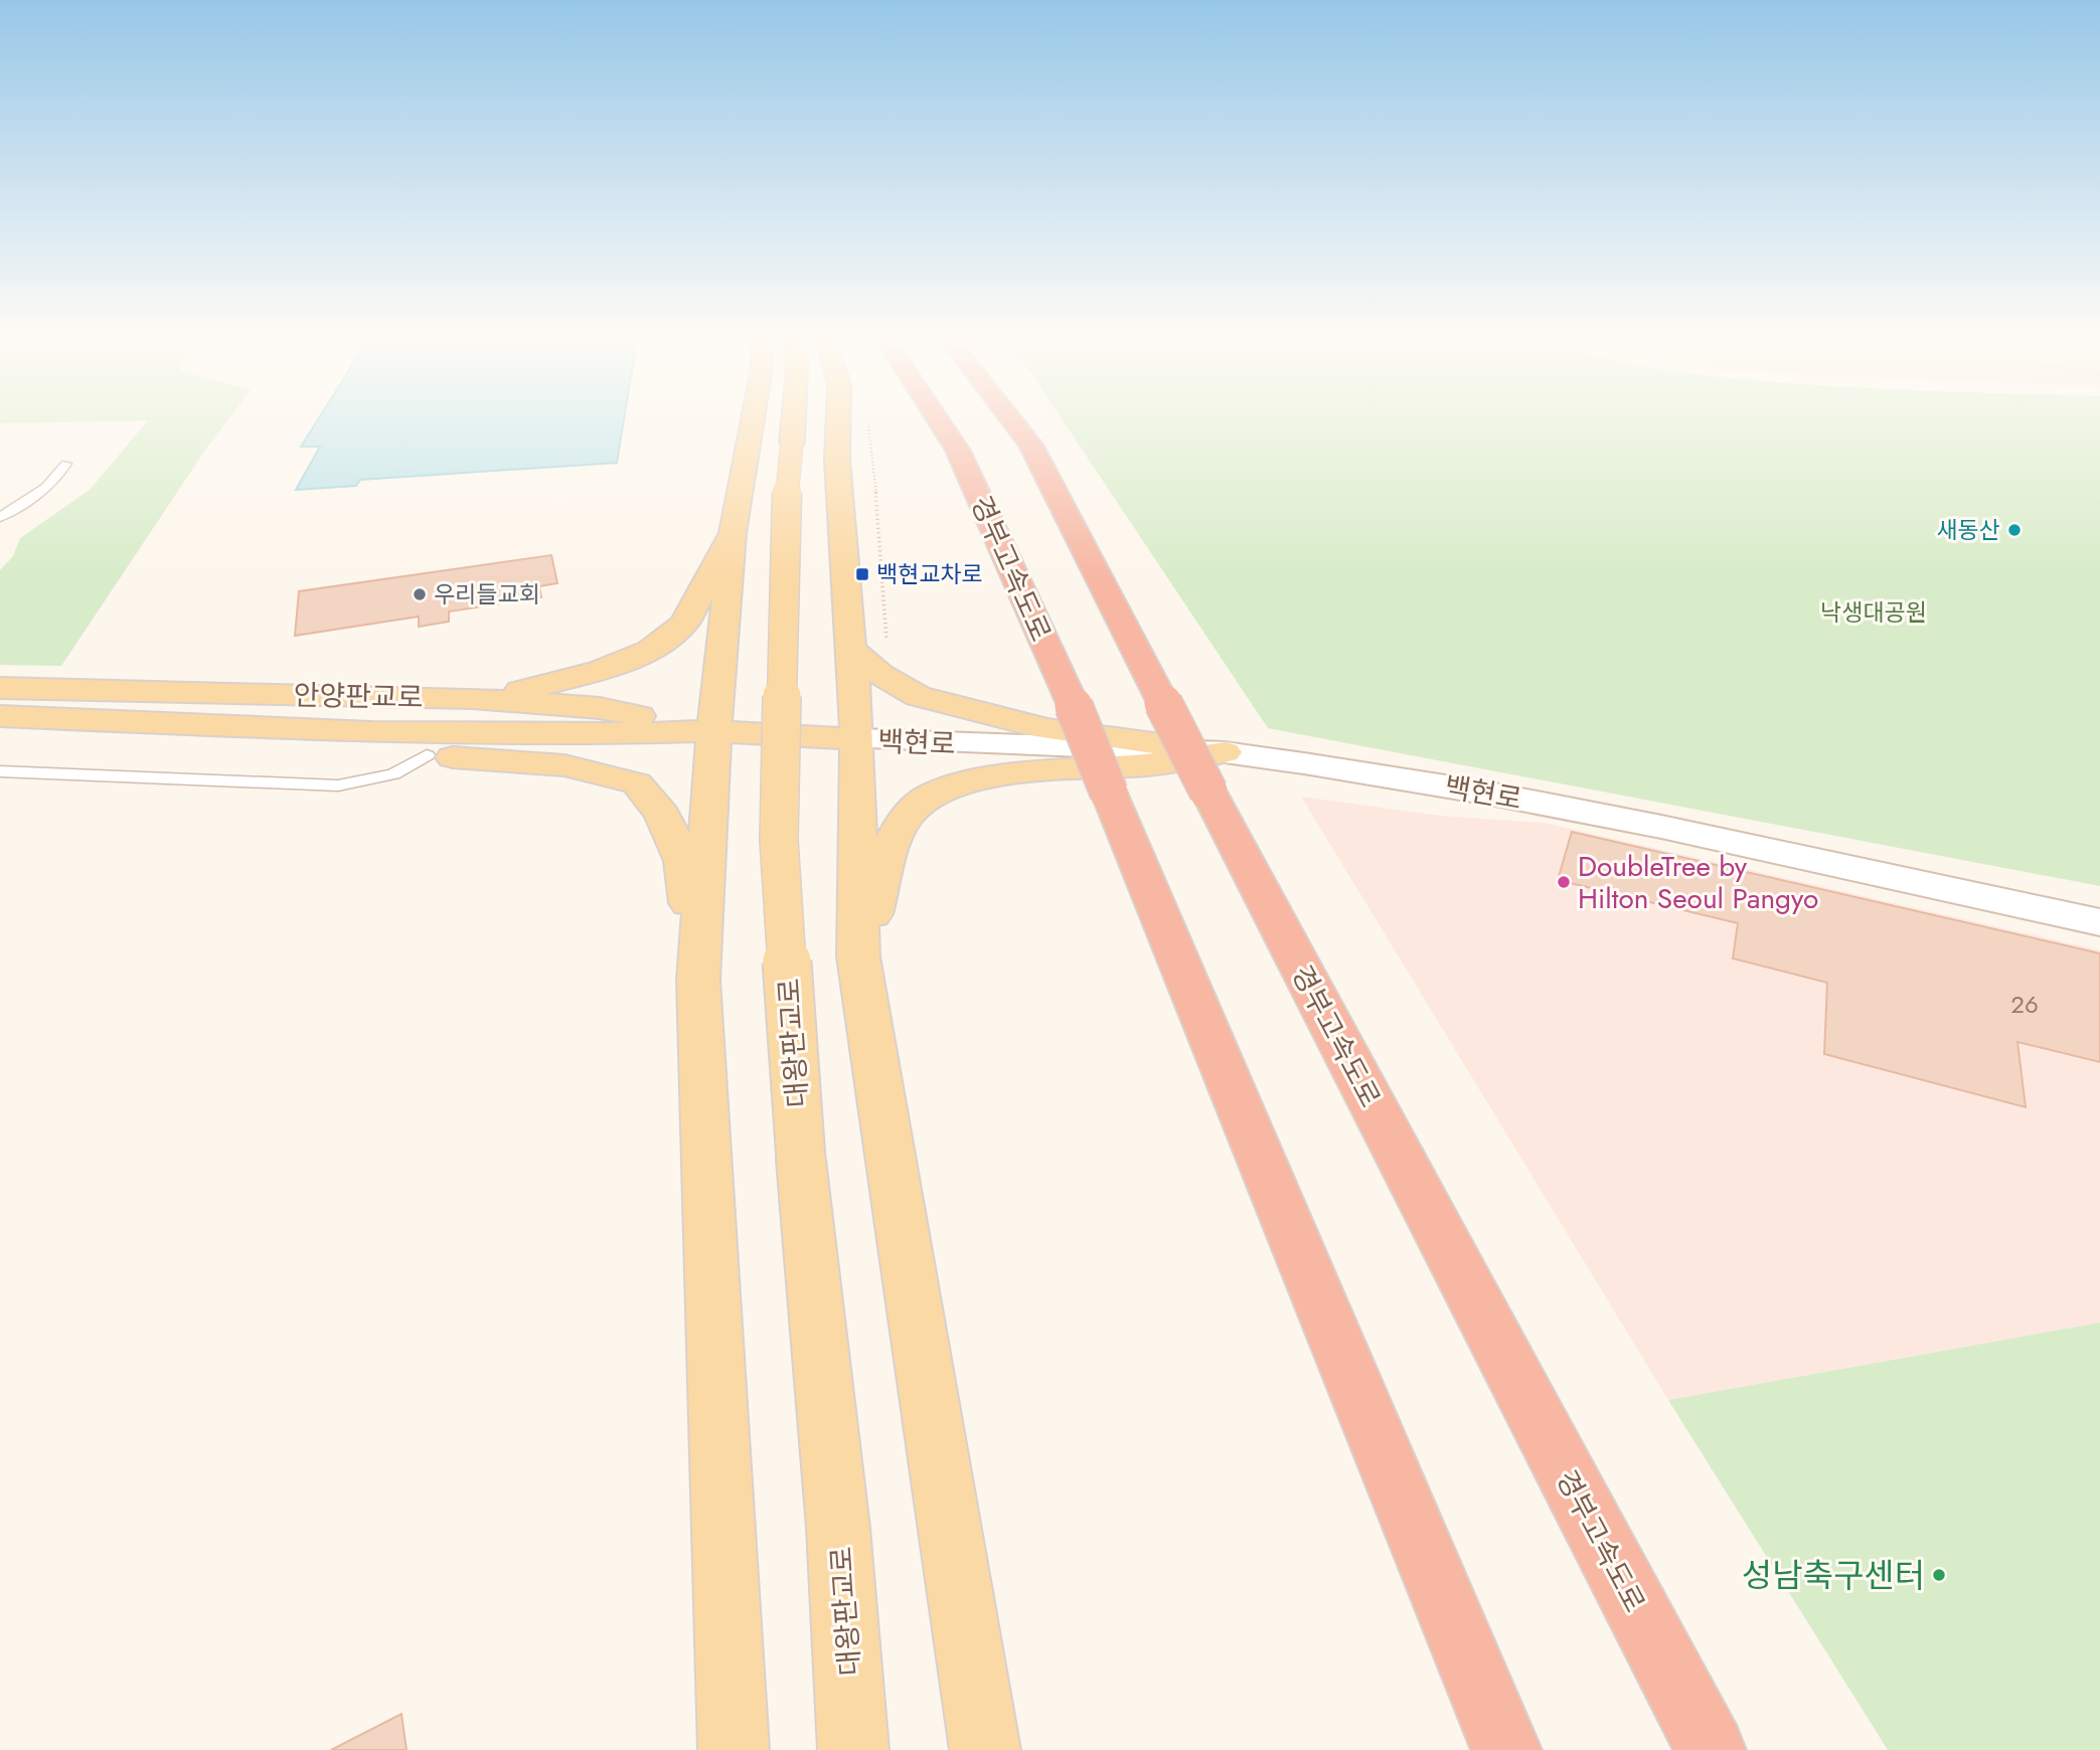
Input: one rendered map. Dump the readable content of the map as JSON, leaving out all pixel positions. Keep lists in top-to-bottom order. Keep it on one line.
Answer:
{"streets":{"highway":["경부고속도로"],"main road":["안양판교로","백현로","대왕판교로"]},"crossings":[["경부고속도로","백현로"],["안양판교로","백현로"]],"parks":["낙생대공원"],"places":{"other":["새동산","우리들교회","DoubleTree by Hilton Seoul Pangyo","성남축구센터"],"transit":["백현교차로"]},"house_numbers":["26"]}
